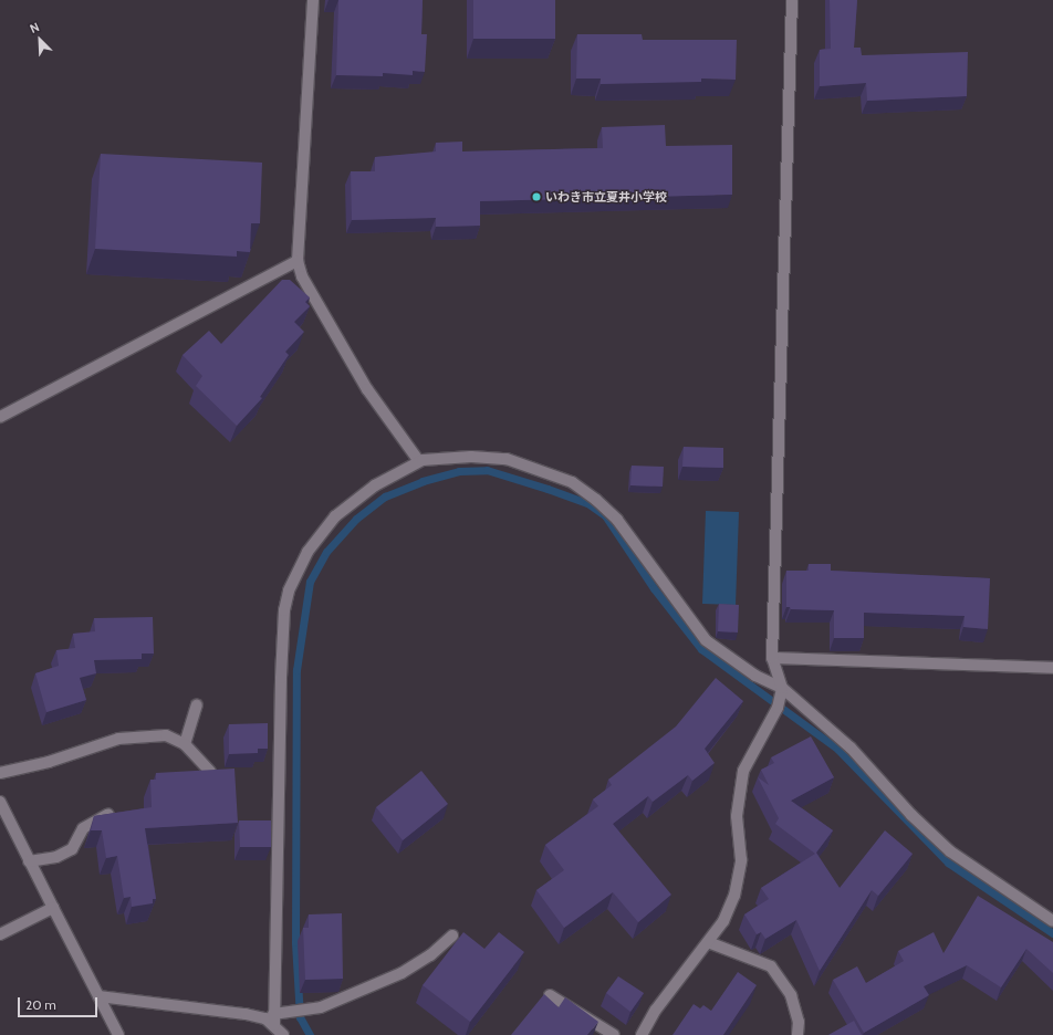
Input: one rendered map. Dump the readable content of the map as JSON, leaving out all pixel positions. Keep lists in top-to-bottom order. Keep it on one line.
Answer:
{"places":["いわき市立夏井小学校"],"scale_bar":"20 m","north":"top left"}
